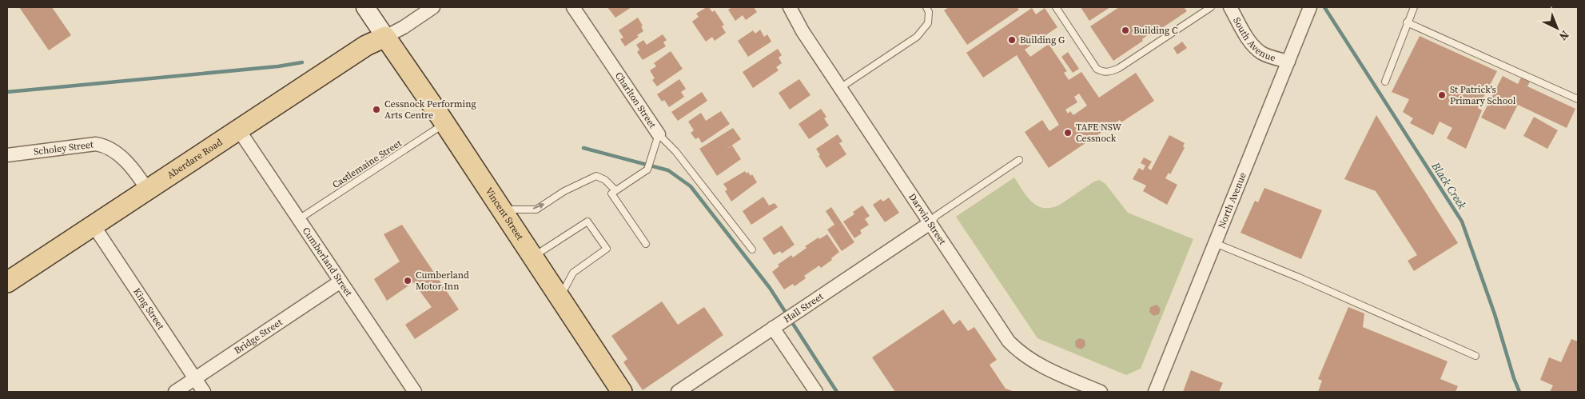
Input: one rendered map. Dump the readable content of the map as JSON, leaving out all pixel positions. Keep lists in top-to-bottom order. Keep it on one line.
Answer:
{"streets":{"main road":["Aberdare Road","Vincent Street"],"street":["South Avenue","Charlton Street","Scholey Street","North Avenue","Darwin Street","Cumberland Street","Hall Street","King Street","Bridge Street"],"lane":["Castlemaine Street"]},"crossings":[["South Avenue","North Avenue"],["Scholey Street","Aberdare Road"],["Aberdare Road","Vincent Street"],["Aberdare Road","Cumberland Street"],["Aberdare Road","King Street"],["Castlemaine Street","Vincent Street"],["Castlemaine Street","Cumberland Street"],["Darwin Street","Hall Street"],["Cumberland Street","Bridge Street"],["King Street","Bridge Street"]],"water":["Black Creek"],"places":["Building C","Building G","St Patrick's Primary School","Cessnock Performing Arts Centre","TAFE NSW Cessnock","Cumberland Motor Inn"],"north":"bottom right"}
